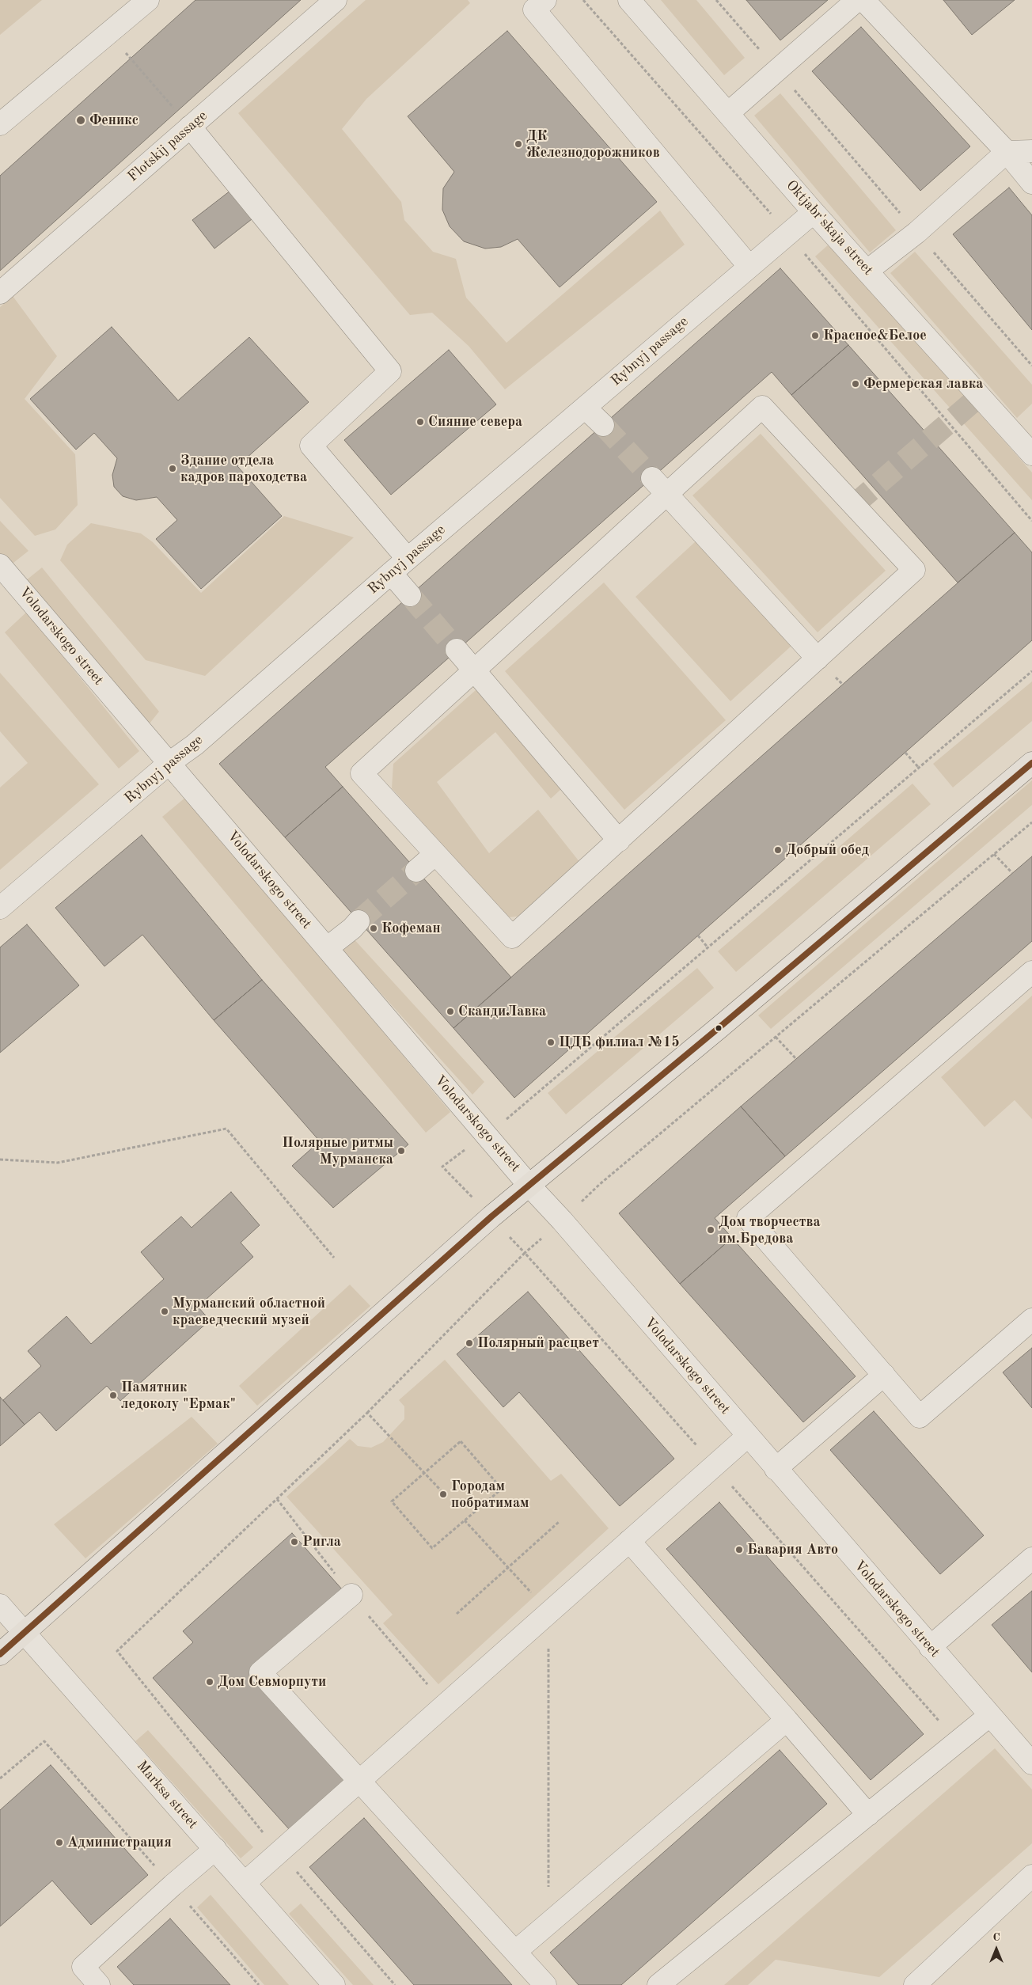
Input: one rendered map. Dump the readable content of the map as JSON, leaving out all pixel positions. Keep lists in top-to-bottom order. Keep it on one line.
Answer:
{"streets":{"street":["Flotskij passage","Oktjabr'skaja street","Rybnyj passage","Volodarskogo street","Marksa street"]},"crossings":[["Oktjabr'skaja street","Rybnyj passage"],["Rybnyj passage","Volodarskogo street"]],"places":["Феникс","ДК Железнодорожников","Красное&Белое","Фермерская лавка","Сияние севера","Здание отдела кадров пароходства","Добрый обед","Кофеман","СкандиЛавка","ЦДБ филиал №15","Полярные ритмы Мурманска","Дом творчества им.Бредова","Мурманский областной краеведческий музей","Полярный расцвет","Памятник ледоколу \"Ермак\"","Городам побратимам","Ригла","Бавария Авто","Дом Севморпути","Администрация"],"north":"top"}
